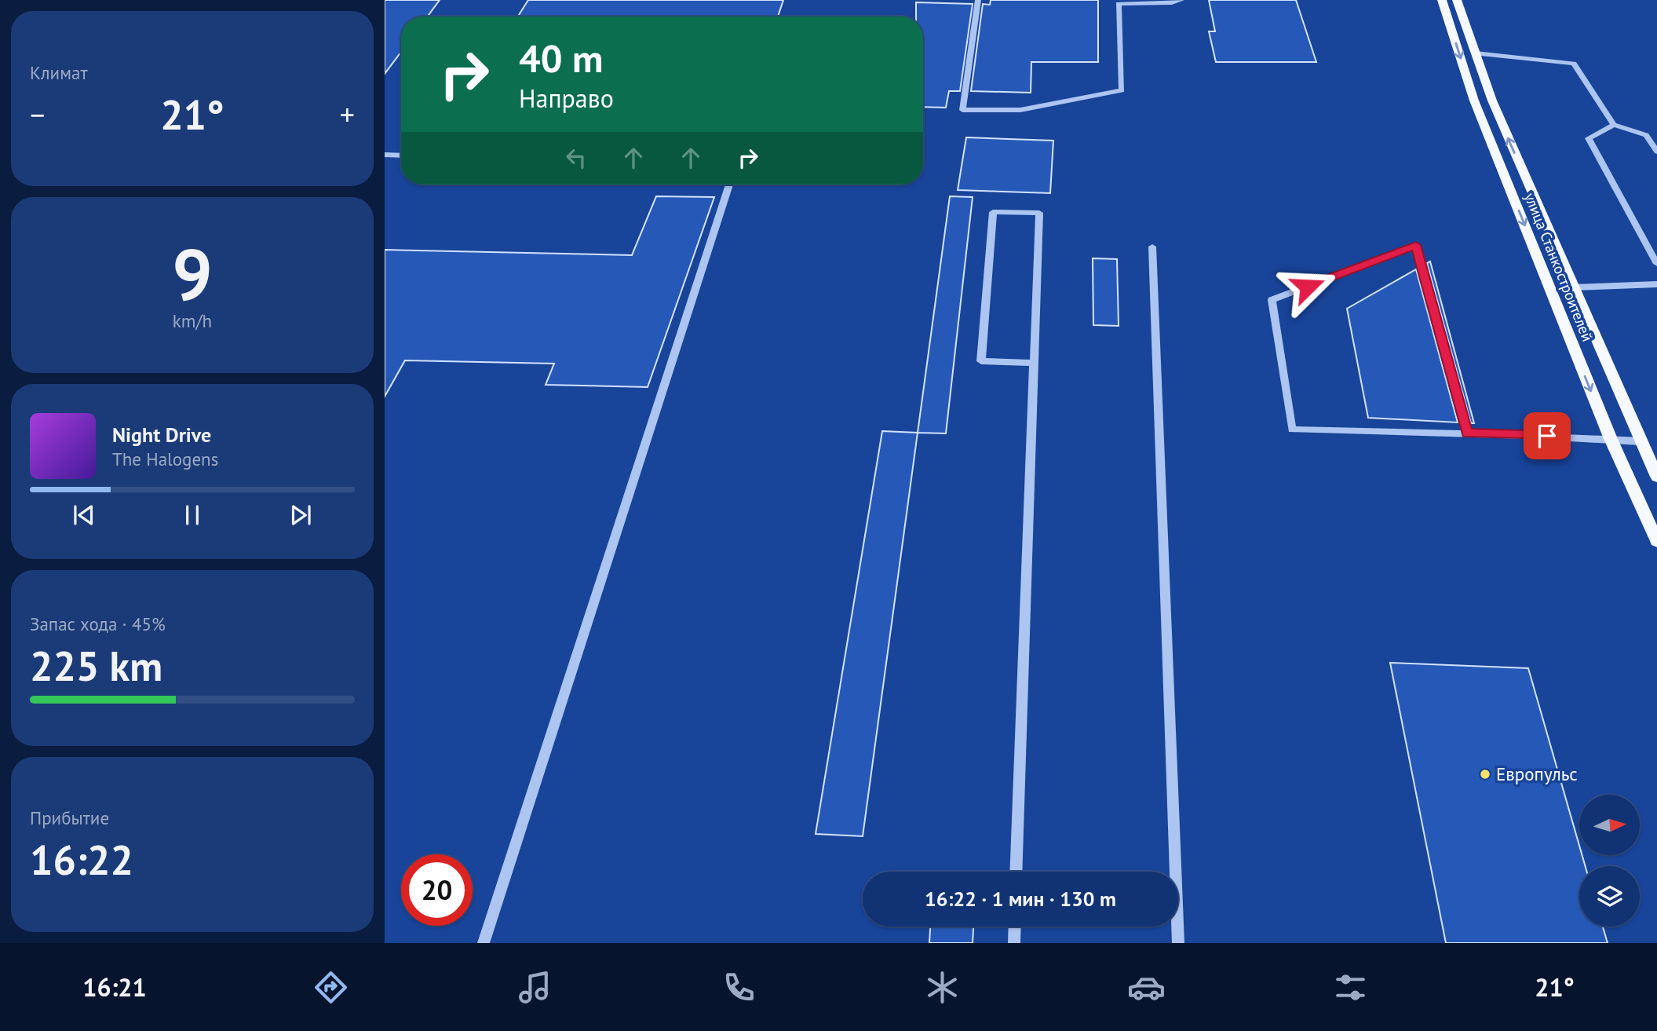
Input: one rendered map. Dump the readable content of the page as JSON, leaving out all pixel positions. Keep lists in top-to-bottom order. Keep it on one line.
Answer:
{"streets":{"main road":["улица Станкостроителей"]},"places":["Европульс"],"north":"right","page":{"tile":["Климат",["9","km/h"],["Запас хода · 45%","225 km"],["Прибытие","16:22"]],"turn":["40 m","Направо"],"heat":["−","21°","+"],"song":["Night Drive","The Halogens"],"limit":"20","trip":"16:22 · 1 мин · 130 m","tabs":["16:21","21°"]}}
